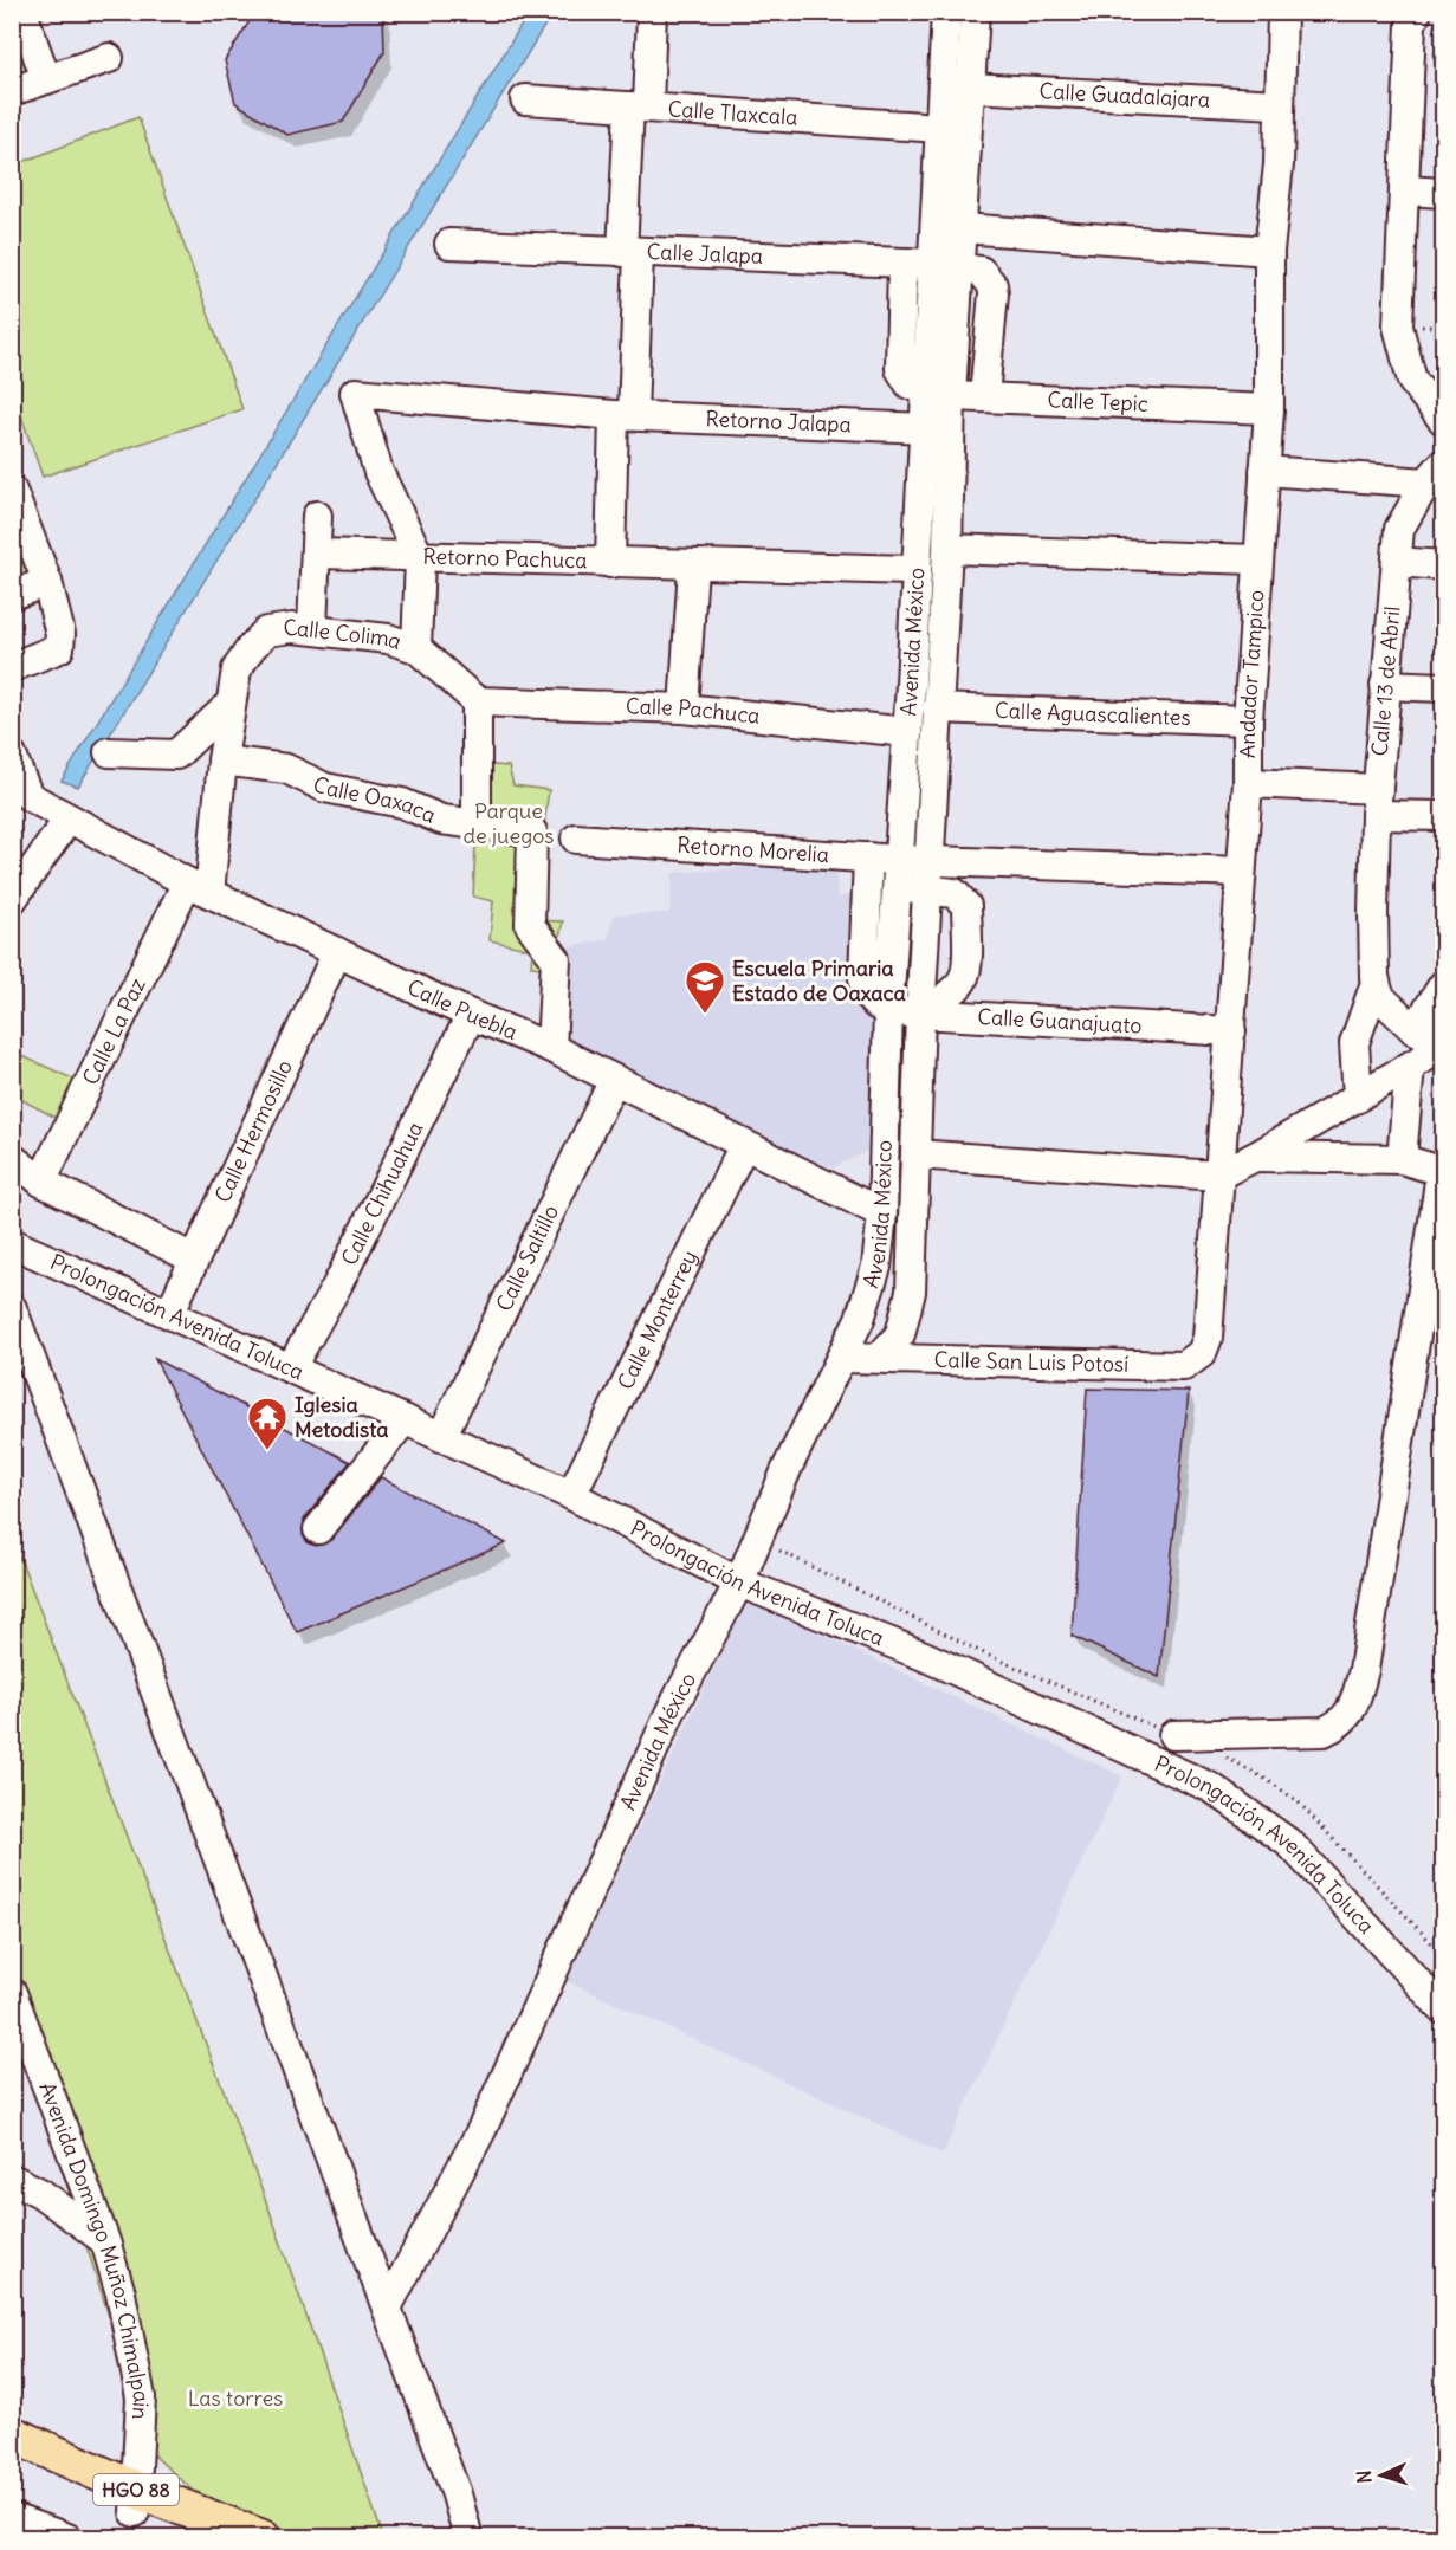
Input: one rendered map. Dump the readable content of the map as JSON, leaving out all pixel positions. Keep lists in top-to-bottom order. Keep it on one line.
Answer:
{"streets":{"main road":["HGO 88"],"street":["Calle Guadalajara","Calle Tlaxcala","Calle Jalapa","Calle Tepic","Retorno Jalapa","Retorno Pachuca","Calle Colima","Avenida México","Andador Tampico","Calle 13 de Abril","Calle Pachuca","Calle Aguascalientes","Calle Oaxaca","Retorno Morelia","Calle Puebla","Calle Guanajuato","Calle La Paz","Calle Hermosillo","Calle Chihuahua","Calle Saltillo","Prolongación Avenida Toluca","Calle Monterrey","Calle San Luis Potosí","Avenida Domingo Muñoz Chimalpain"]},"crossings":[["Calle Guadalajara","Avenida México"],["Calle Guadalajara","Andador Tampico"],["Calle Tlaxcala","Avenida México"],["Calle Jalapa","Avenida México"],["Calle Tepic","Avenida México"],["Calle Tepic","Andador Tampico"],["Retorno Jalapa","Retorno Pachuca"],["Retorno Jalapa","Avenida México"],["Retorno Pachuca","Avenida México"],["Calle Colima","Calle Oaxaca"],["Calle Colima","Calle Puebla"],["Calle Colima","Calle La Paz"],["Avenida México","Calle Pachuca"],["Avenida México","Calle Aguascalientes"],["Avenida México","Retorno Morelia"],["Avenida México","Calle Puebla"],["Avenida México","Calle Guanajuato"],["Avenida México","Prolongación Avenida Toluca"],["Avenida México","Calle San Luis Potosí"],["Andador Tampico","Calle Aguascalientes"],["Andador Tampico","Calle Guanajuato"],["Andador Tampico","Calle San Luis Potosí"],["Calle Oaxaca","Calle Puebla"],["Calle Puebla","Calle La Paz"],["Calle Puebla","Calle Hermosillo"],["Calle Puebla","Calle Chihuahua"],["Calle Puebla","Calle Saltillo"],["Calle Puebla","Calle Monterrey"],["Calle Hermosillo","Prolongación Avenida Toluca"],["Calle Chihuahua","Prolongación Avenida Toluca"],["Calle Saltillo","Prolongación Avenida Toluca"],["Prolongación Avenida Toluca","Calle Monterrey"],["Avenida Domingo Muñoz Chimalpain","HGO 88"]],"parks":["Parque de juegos","Las torres"],"places":{"school or university":["Escuela Primaria Estado de Oaxaca"],"temple":["Iglesia Metodista"]},"north":"left"}
